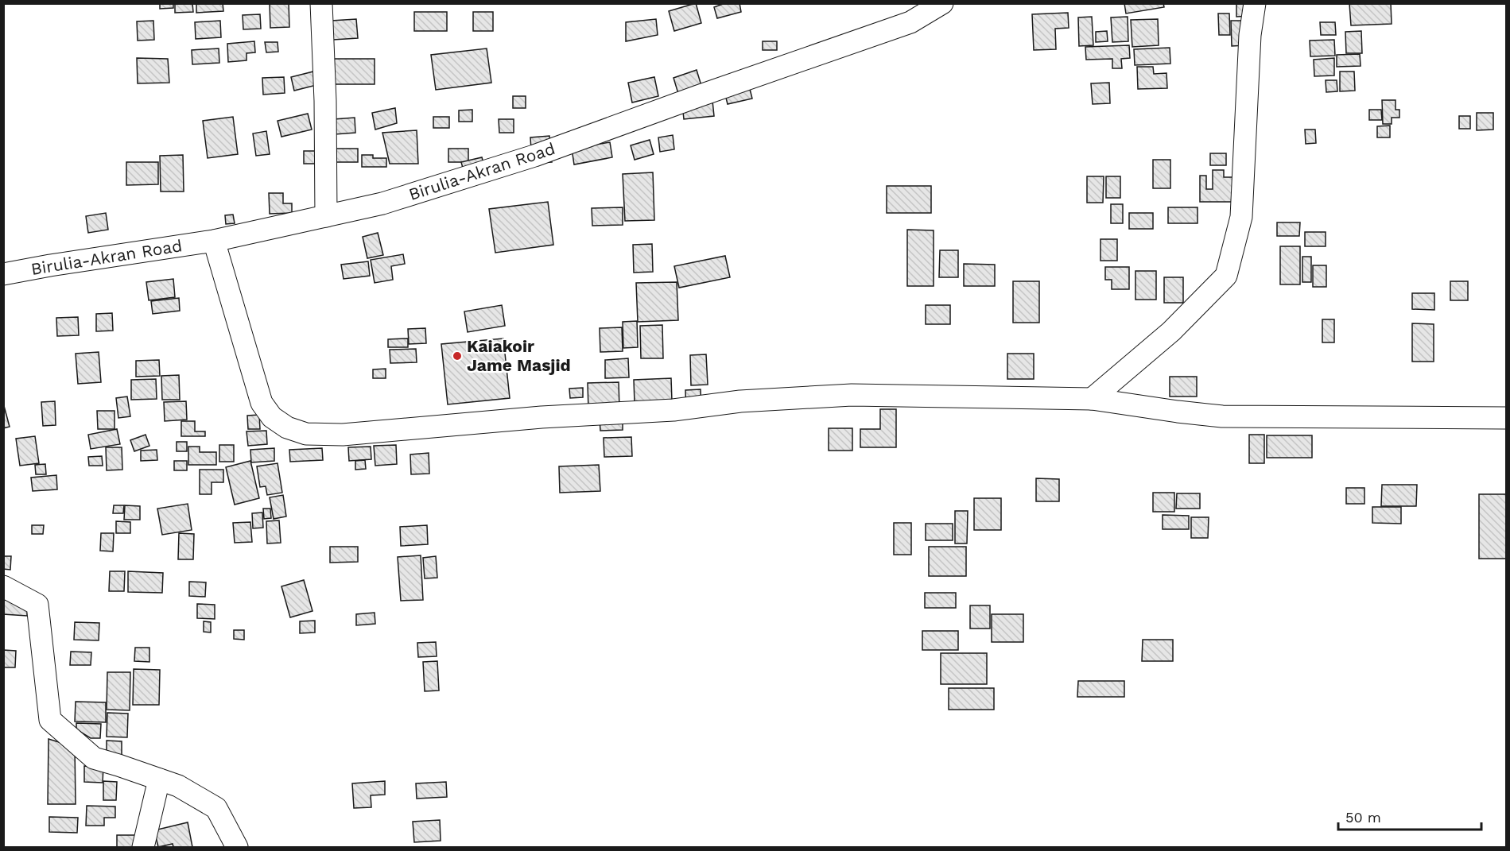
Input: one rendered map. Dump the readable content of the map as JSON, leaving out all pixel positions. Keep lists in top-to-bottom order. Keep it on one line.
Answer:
{"streets":{"street":["Birulia-Akran Road"]},"places":["Kaiakoir Jame Masjid"],"scale_bar":"50 m"}
